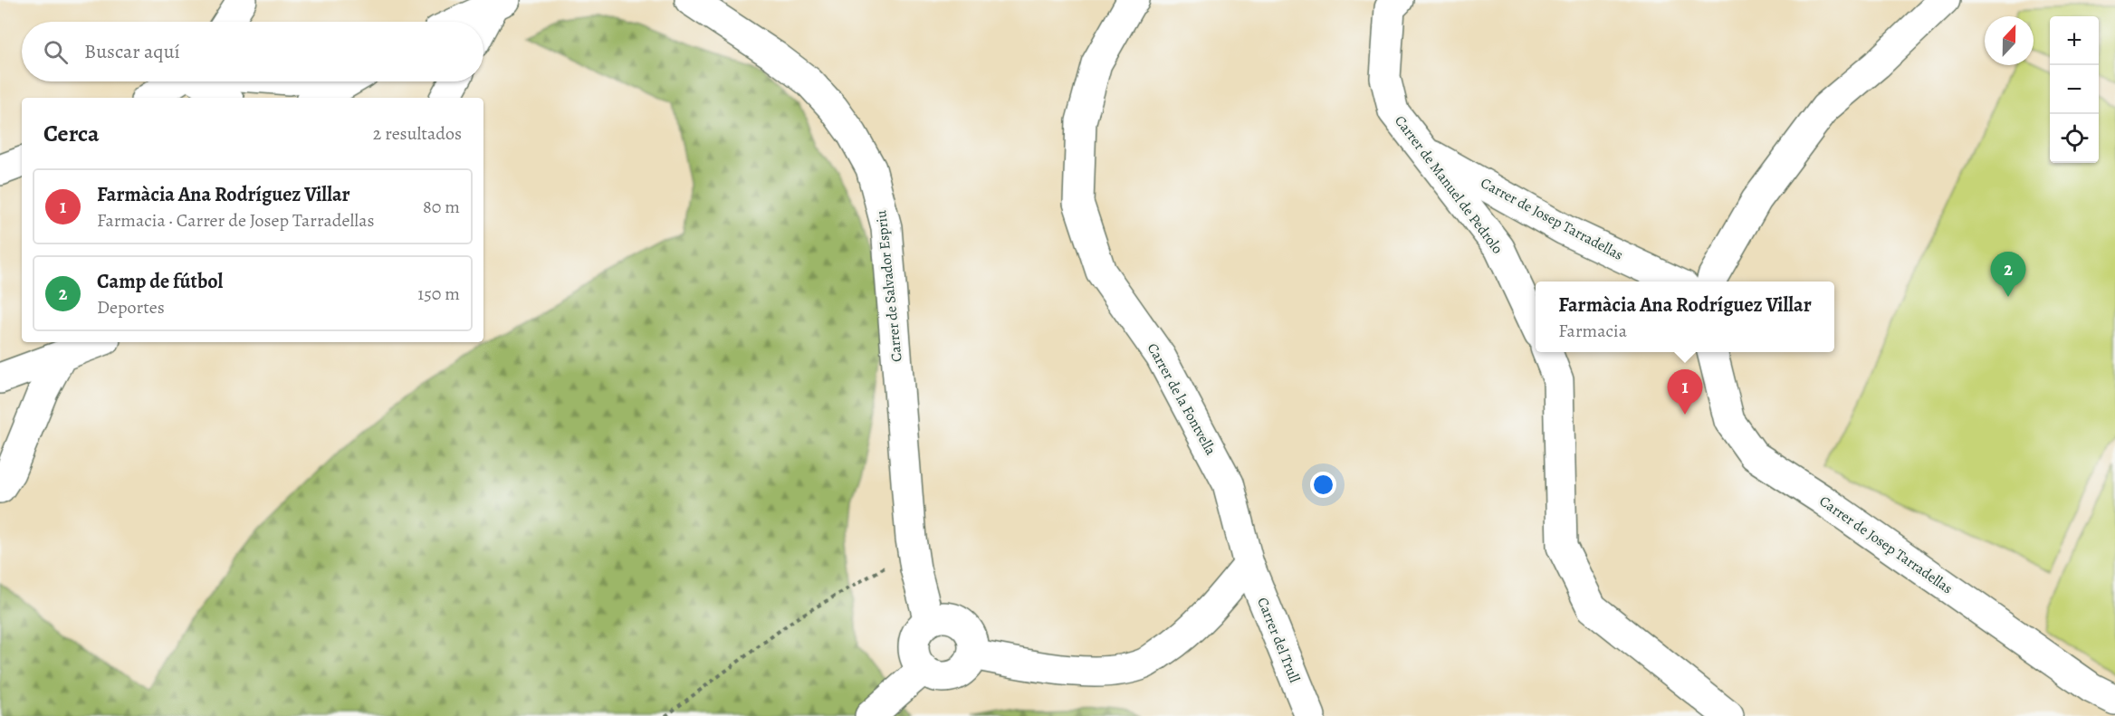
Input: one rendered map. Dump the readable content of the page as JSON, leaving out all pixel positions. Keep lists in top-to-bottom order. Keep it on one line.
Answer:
{"streets":{"street":["Carrer de Manuel de Pedrolo","Carrer de Josep Tarradellas","Carrer de Salvador Espriu","Carrer de la Fontvella","Carrer del Trull"]},"crossings":[["Carrer de Manuel de Pedrolo","Carrer de Josep Tarradellas"],["Carrer de la Fontvella","Carrer del Trull"]],"north":"top","page":{"map_buttons":["+","−"],"search":"Buscar aquí","heading":["Cerca","2 resultados"],"list":[{"mark":"1","name":"Farmàcia Ana Rodríguez Villar","note":"Farmacia · Carrer de Josep Tarradellas","value":"80 m"},{"mark":"2","name":"Camp de fútbol","note":"Deportes","value":"150 m"}],"pins":["2","1"],"popup":["Farmàcia Ana Rodríguez Villar","Farmacia"]}}
